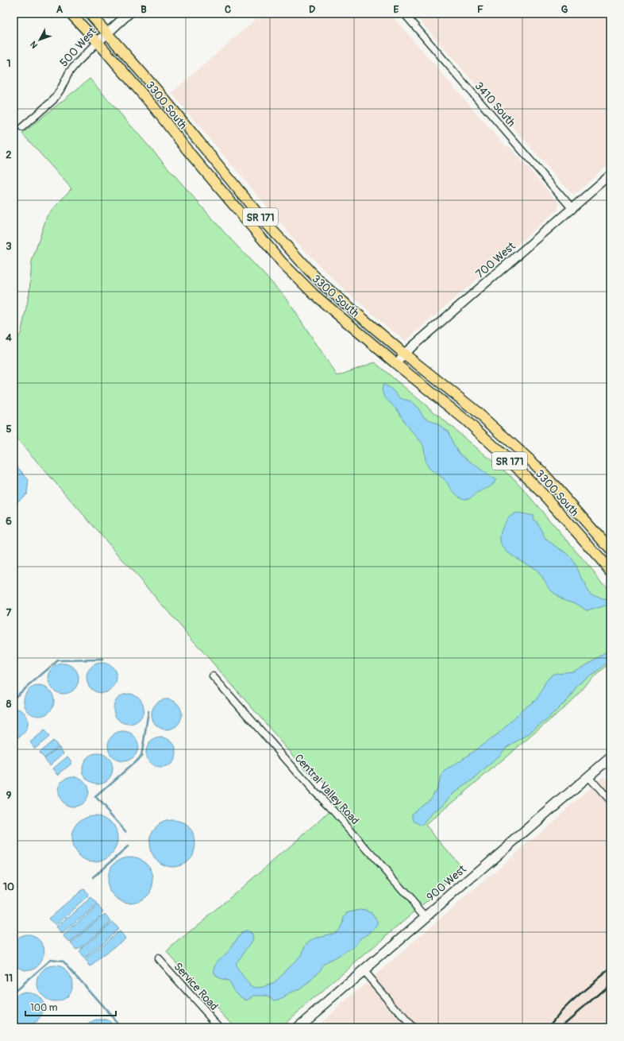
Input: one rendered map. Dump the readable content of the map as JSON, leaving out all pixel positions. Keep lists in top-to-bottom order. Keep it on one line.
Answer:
{"streets":{"main road":["500 West","3300 South","SR 171","900 West"],"street":["3410 South","700 West","Central Valley Road","Service Road"]},"crossings":[["500 West","3300 South"],["3410 South","700 West"],["3300 South","700 West"],["Central Valley Road","900 West"]],"scale_bar":"100 m","north":"bottom left","grid":{"columns":["A","B","C","D","E","F","G"],"rows":["1","2","3","4","5","6","7","8","9","10","11"]}}
